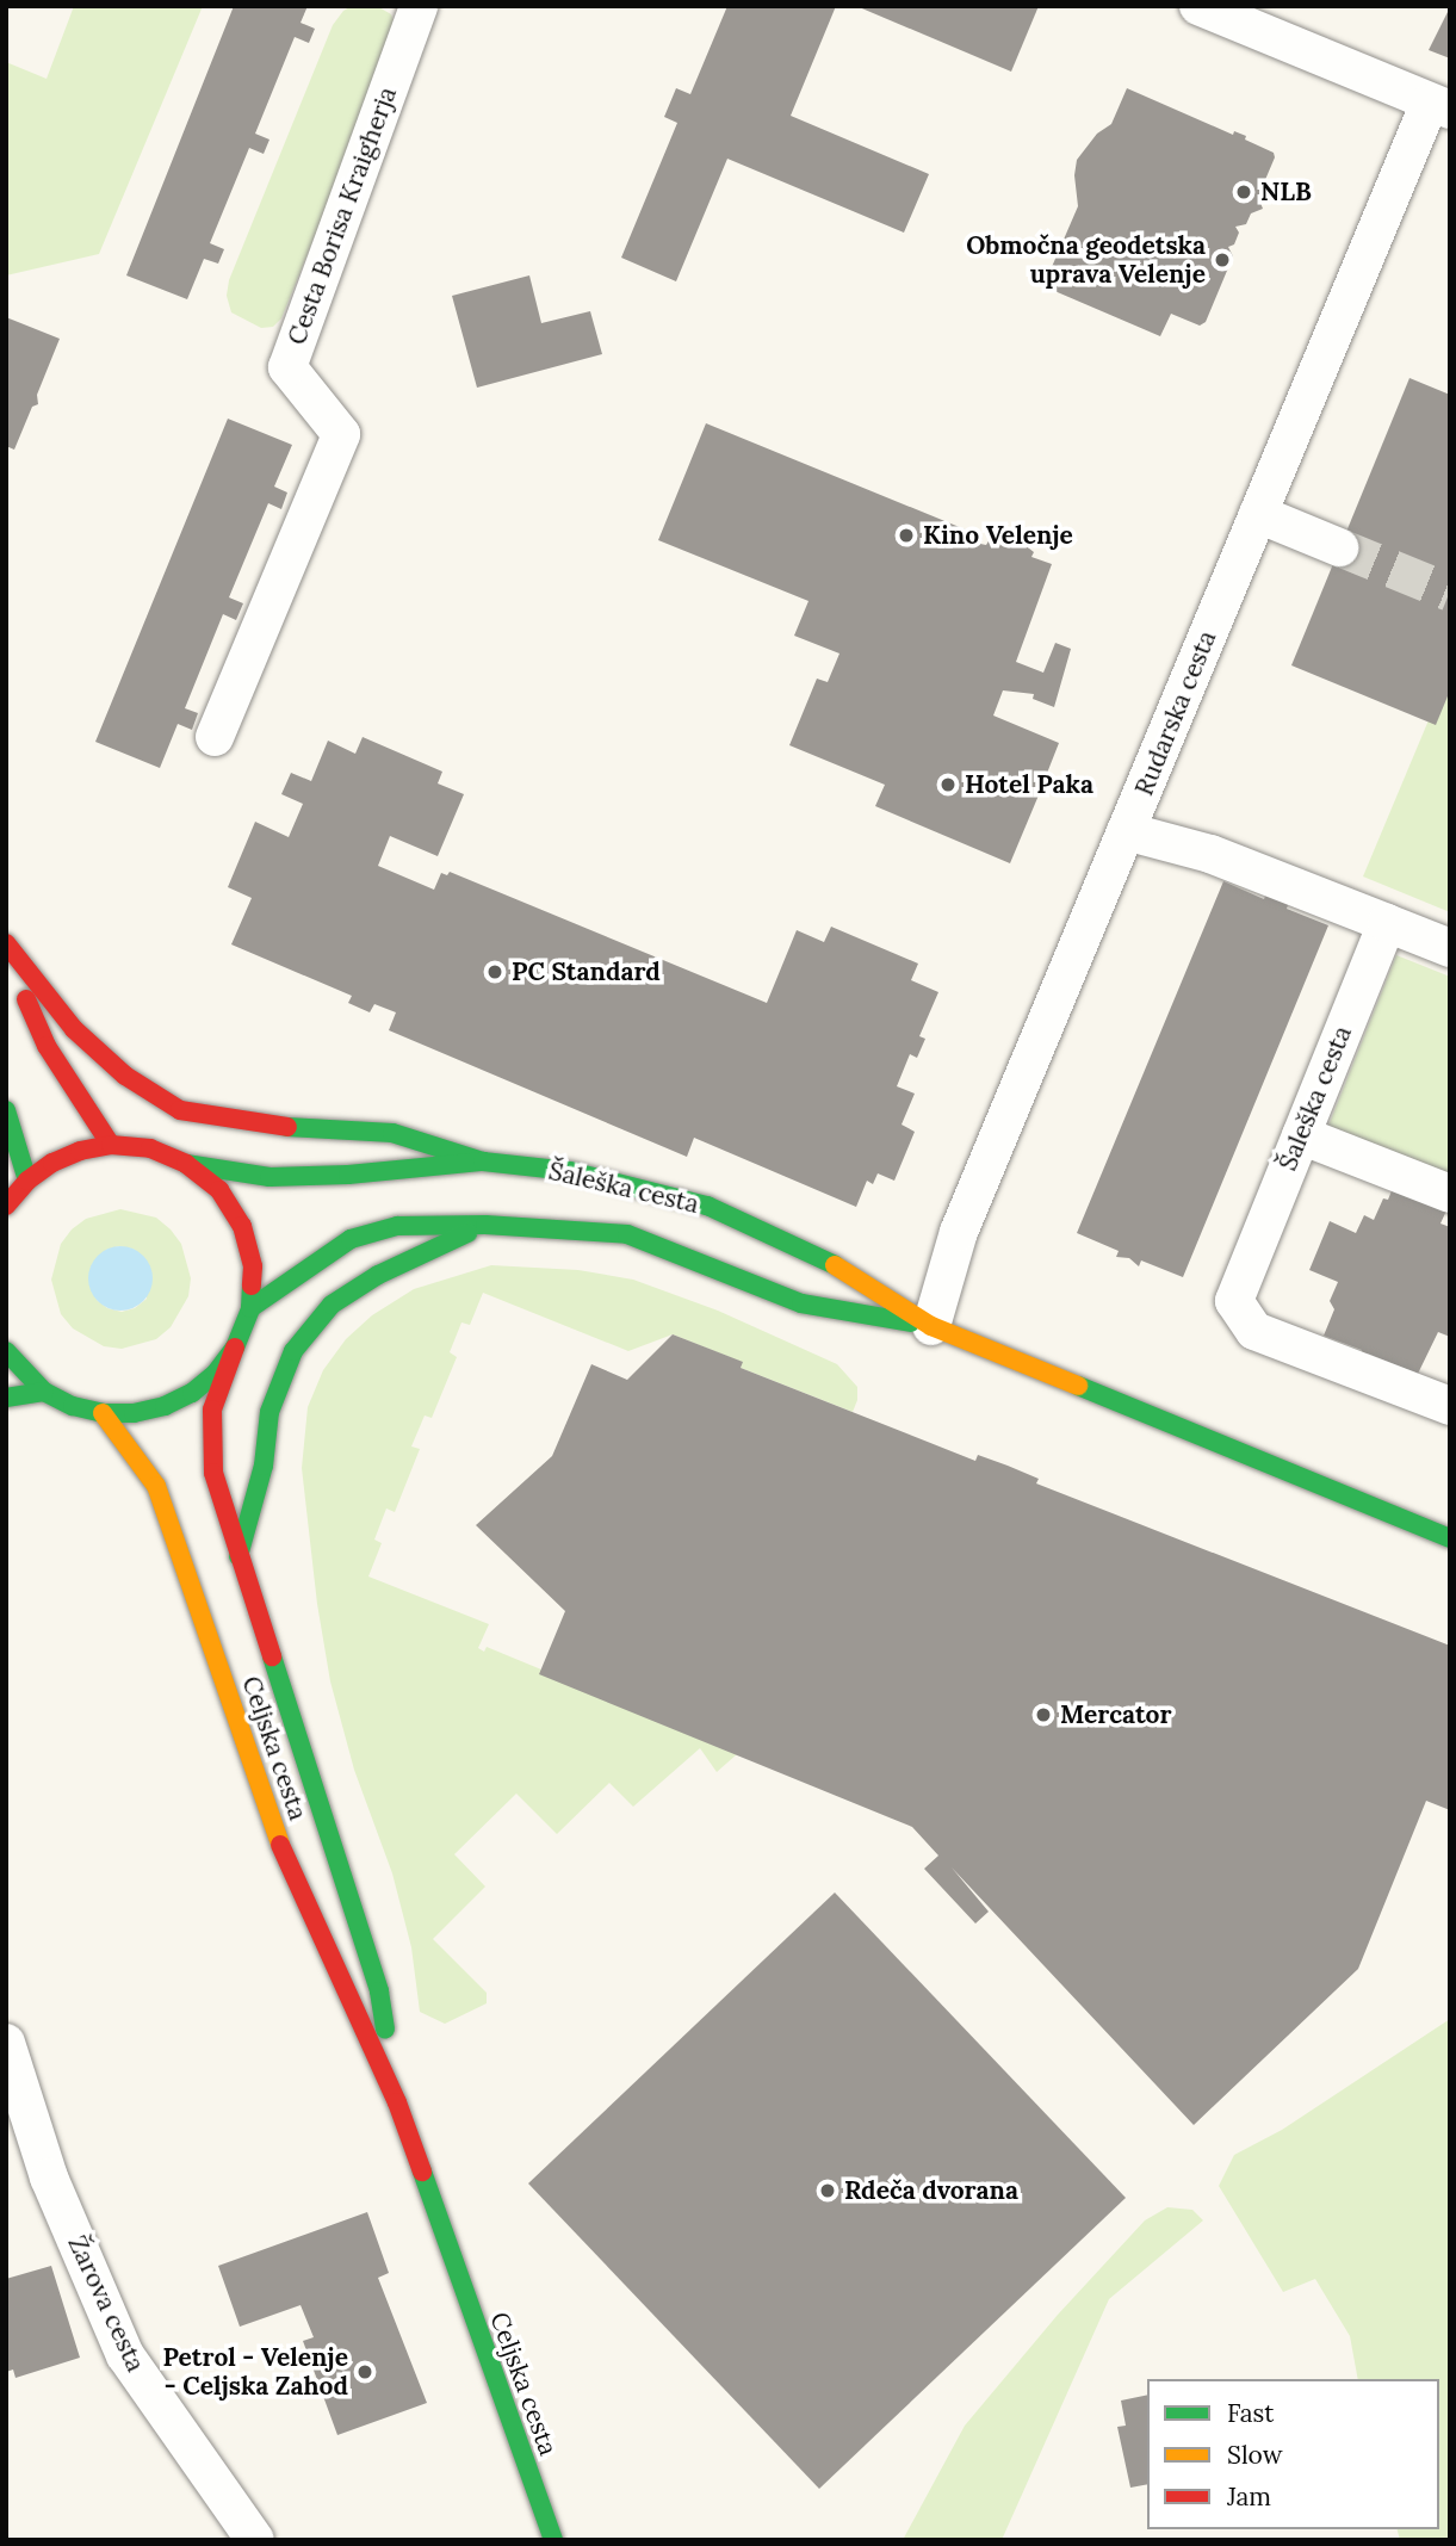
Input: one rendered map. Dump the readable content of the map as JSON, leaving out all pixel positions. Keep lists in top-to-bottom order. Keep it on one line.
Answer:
{"streets":{"main road":["Šaleška cesta","Celjska cesta"],"street":["Cesta Borisa Kraigherja","Rudarska cesta","Žarova cesta"]},"crossings":[["Rudarska cesta","Šaleška cesta"],["Šaleška cesta","Celjska cesta"]],"places":["NLB","Območna geodetska uprava Velenje","Kino Velenje","Hotel Paka","PC Standard","Mercator","Rdeča dvorana","Petrol - Velenje - Celjska Zahod"],"legend":["Fast","Slow","Jam"]}
